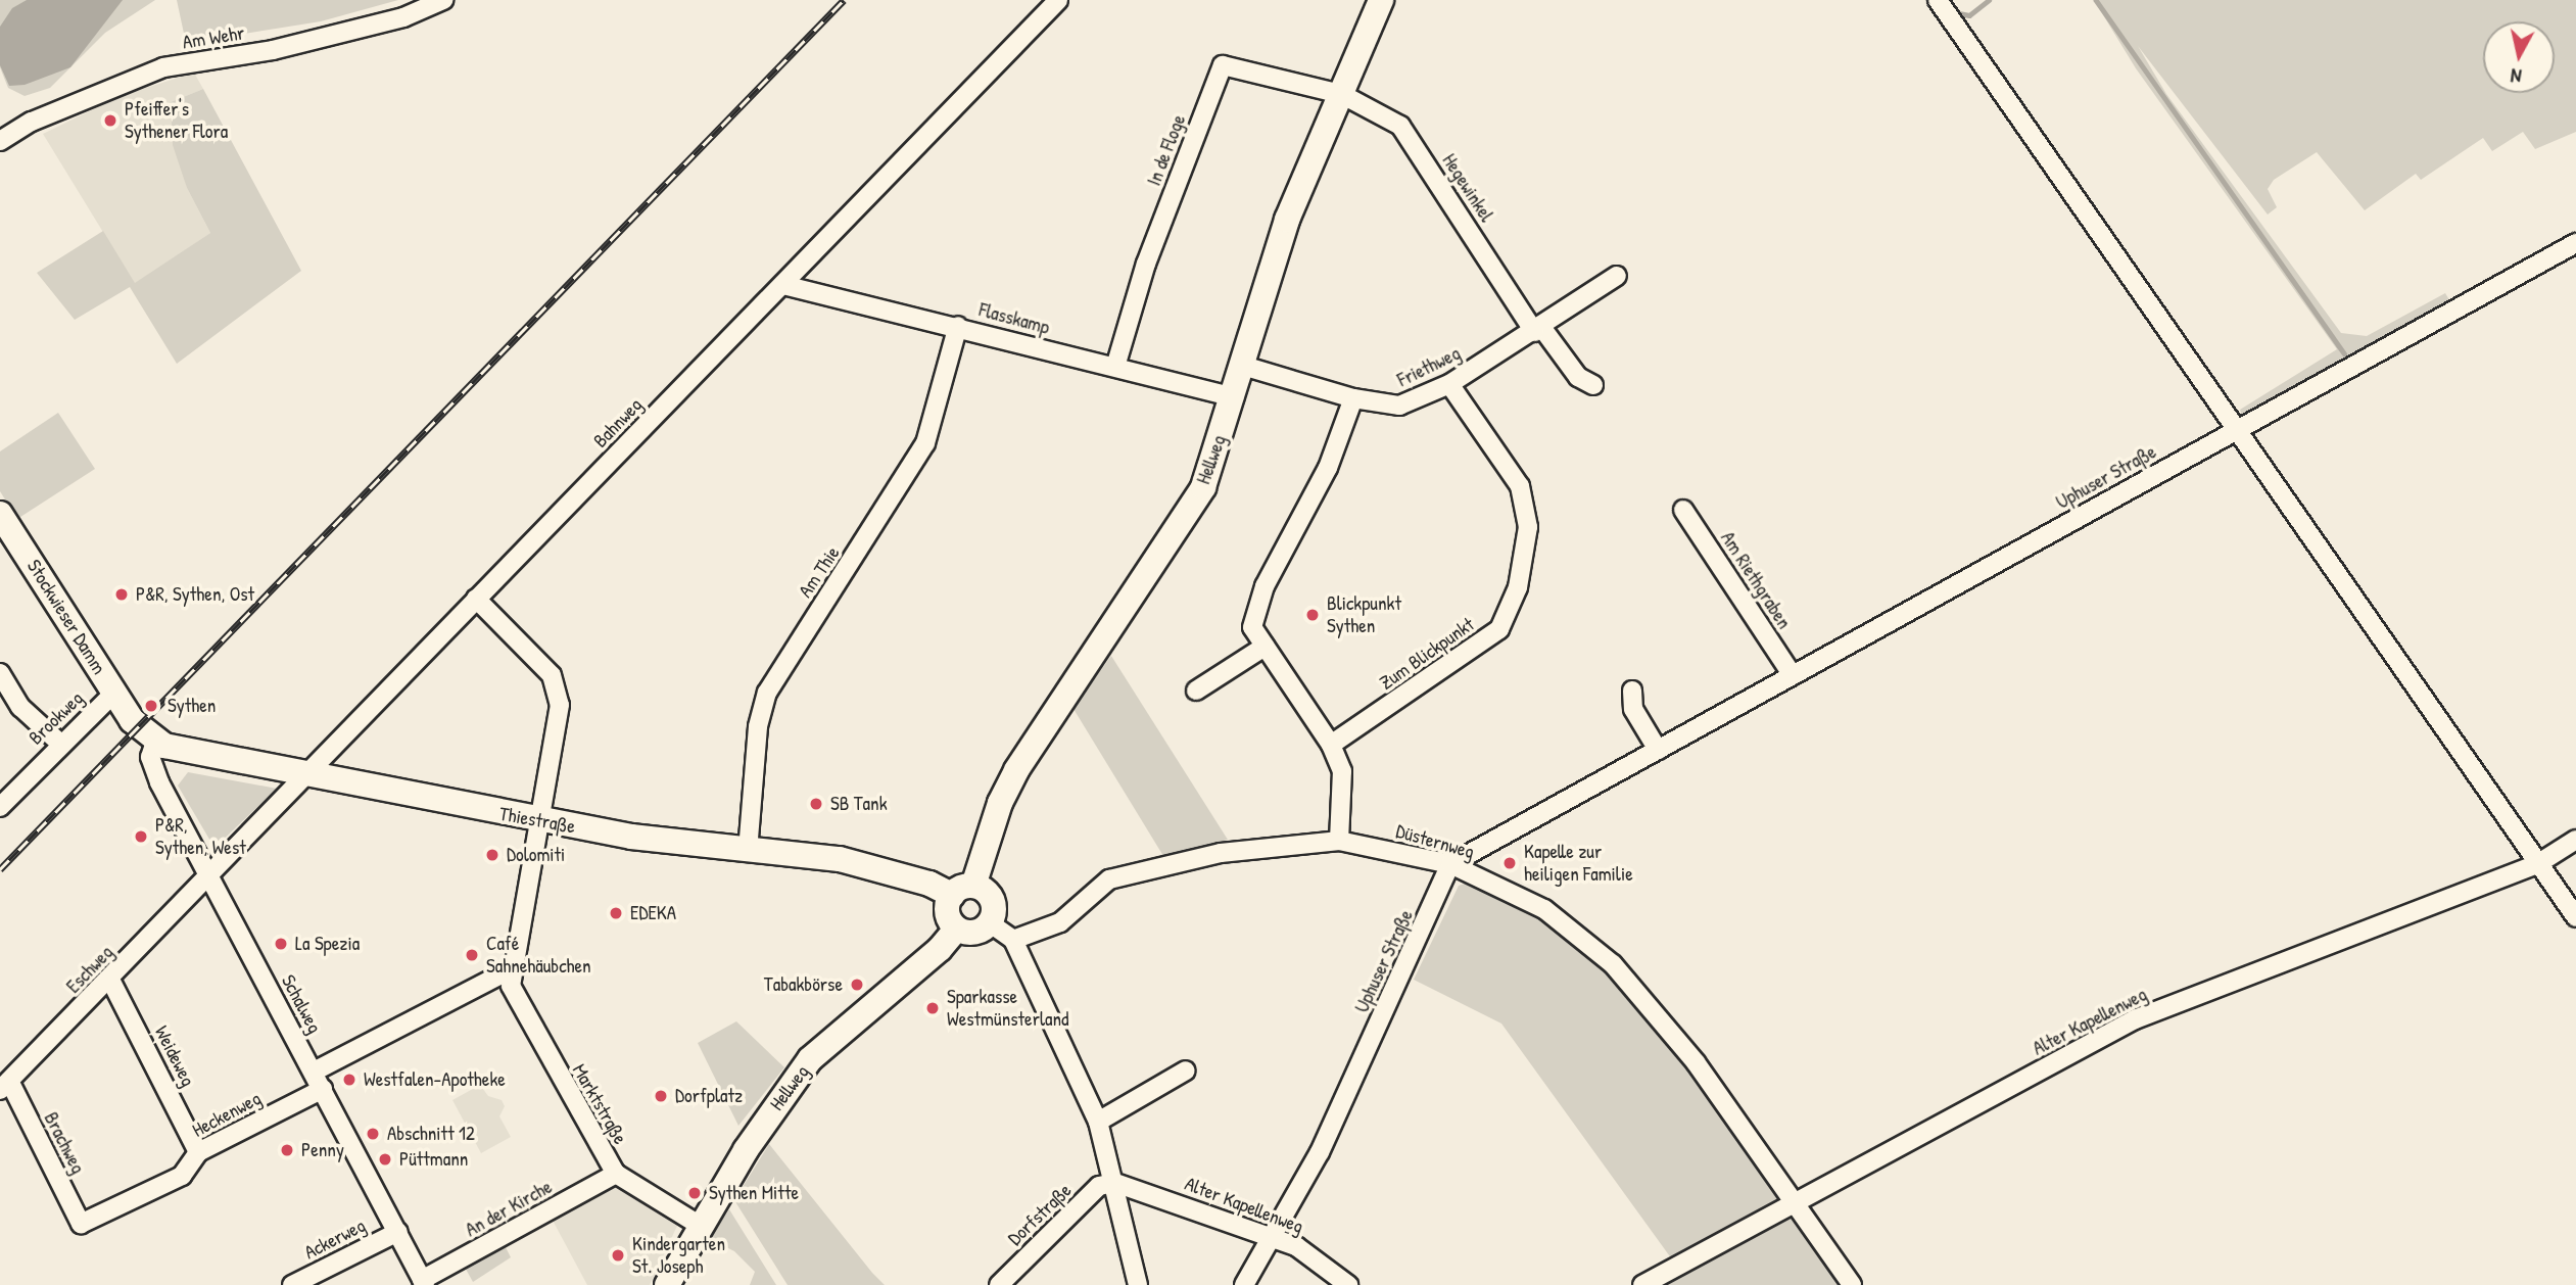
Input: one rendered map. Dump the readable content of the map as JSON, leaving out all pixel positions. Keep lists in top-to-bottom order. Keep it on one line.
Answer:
{"streets":{"street":["Am Wehr","In de Floge","Hegewinkel","Flasskamp","Friethweg","Bahnweg","Hellweg","Uphuser Straße","Am Thie","Am Riethgraben","Stockwieser Damm","Zum Blickpunkt","Brookweg","Thiestraße","Düsternweg","Eschweg","Schalweg","Alter Kapellenweg","Weideweg","Marktstraße","Heckenweg","Brachweg","An der Kirche","Dorfstraße","Ackerweg"]},"crossings":[["In de Floge","Hegewinkel"],["In de Floge","Flasskamp"],["In de Floge","Hellweg"],["Hegewinkel","Friethweg"],["Hegewinkel","Hellweg"],["Flasskamp","Bahnweg"],["Flasskamp","Hellweg"],["Flasskamp","Am Thie"],["Friethweg","Hellweg"],["Friethweg","Zum Blickpunkt"],["Bahnweg","Thiestraße"],["Bahnweg","Eschweg"],["Bahnweg","Schalweg"],["Bahnweg","Marktstraße"],["Hellweg","Thiestraße"],["Hellweg","Marktstraße"],["Uphuser Straße","Am Riethgraben"],["Uphuser Straße","Düsternweg"],["Uphuser Straße","Alter Kapellenweg"],["Am Thie","Thiestraße"],["Stockwieser Damm","Brookweg"],["Stockwieser Damm","Thiestraße"],["Thiestraße","Schalweg"],["Thiestraße","Marktstraße"],["Düsternweg","Alter Kapellenweg"],["Eschweg","Schalweg"],["Eschweg","Weideweg"],["Eschweg","Brachweg"],["Schalweg","Heckenweg"],["Schalweg","An der Kirche"],["Schalweg","Ackerweg"],["Alter Kapellenweg","Dorfstraße"],["Weideweg","Heckenweg"],["Marktstraße","An der Kirche"],["Heckenweg","Brachweg"]],"places":["Pfeiffer's Sythener Flora","P&R, Sythen, Ost","Blickpunkt Sythen","Sythen","SB Tank","P&R, Sythen, West","Dolomiti","Kapelle zur heiligen Familie","EDEKA","La Spezia","Café Sahnehäubchen","Tabakbörse","Sparkasse Westmünsterland","Westfalen-Apotheke","Dorfplatz","Abschnitt 12","Penny","Püttmann","Sythen Mitte","Kindergarten St. Joseph"],"north":"bottom"}
